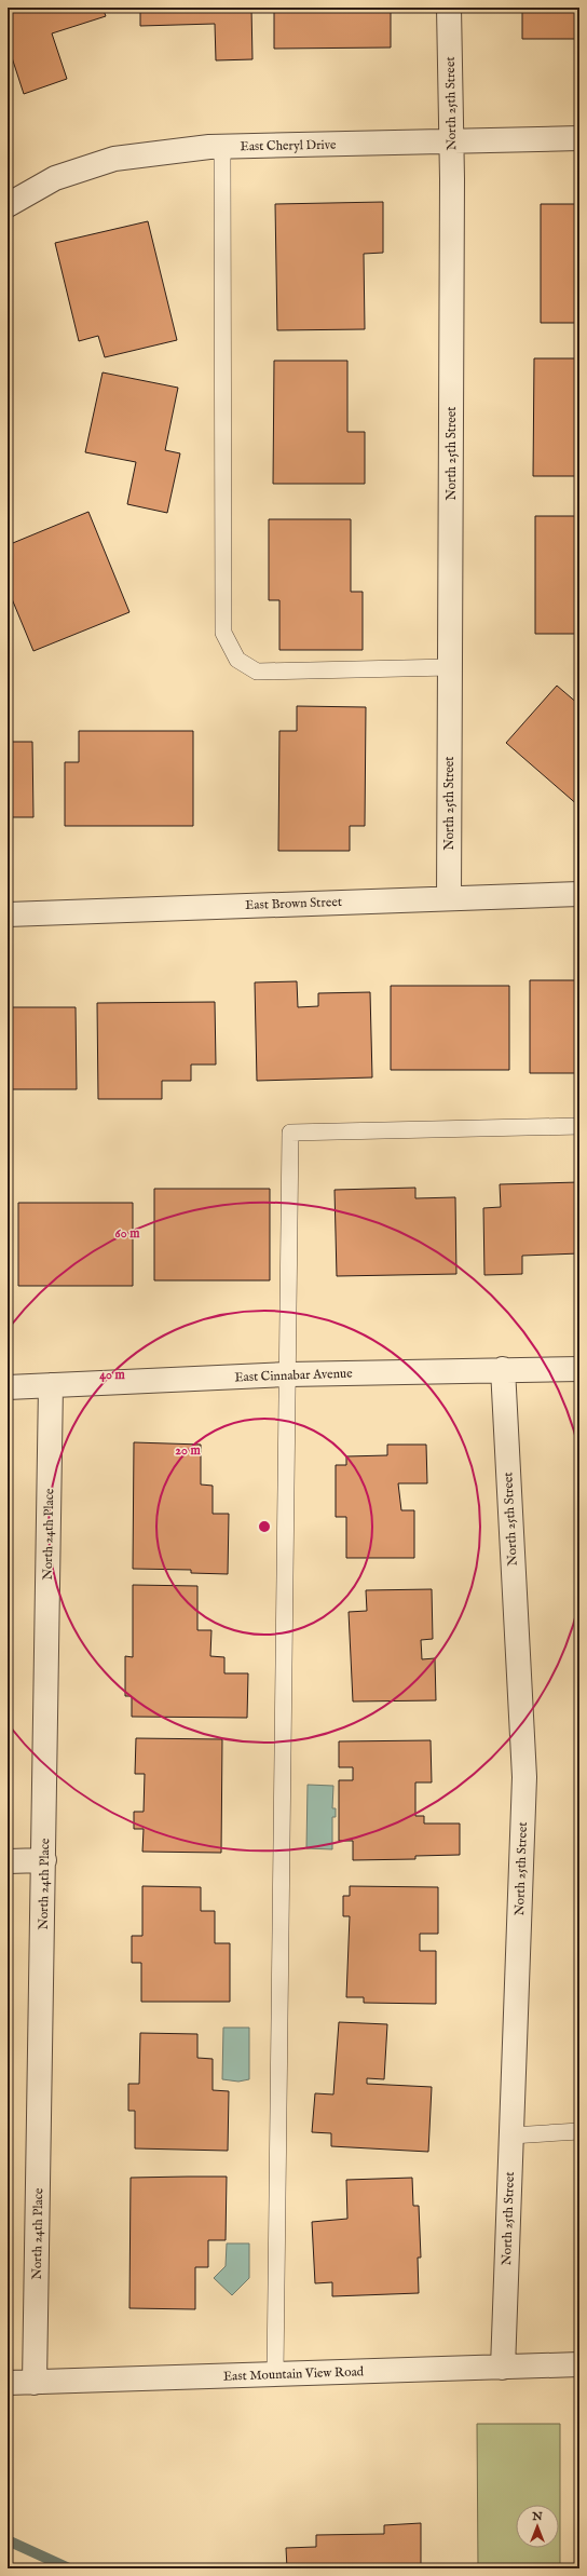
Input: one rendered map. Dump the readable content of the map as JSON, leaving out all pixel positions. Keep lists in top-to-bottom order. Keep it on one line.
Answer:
{"streets":{"street":["North 25th Street","East Cheryl Drive","East Brown Street","East Cinnabar Avenue","North 24th Place","East Mountain View Road"]},"crossings":[["North 25th Street","East Cheryl Drive"],["North 25th Street","East Brown Street"],["North 25th Street","East Cinnabar Avenue"],["North 25th Street","East Mountain View Road"],["East Cinnabar Avenue","North 24th Place"],["North 24th Place","East Mountain View Road"]],"north":"top","rings":["60 m","40 m","20 m"]}
